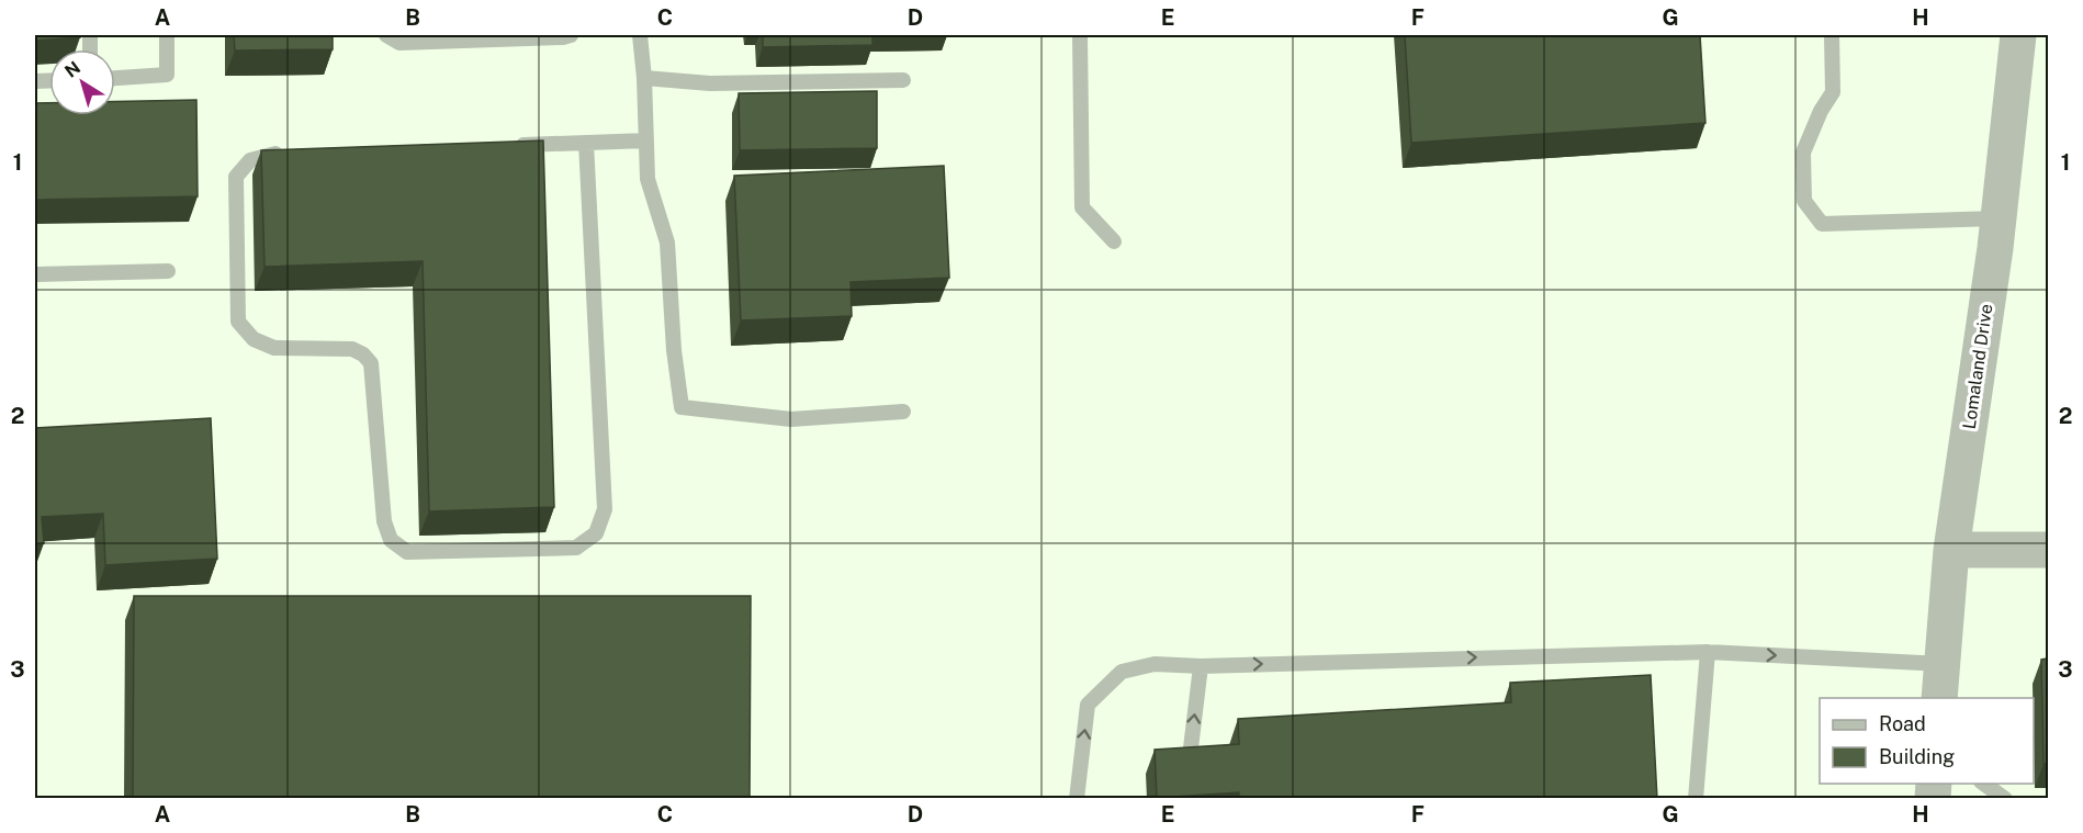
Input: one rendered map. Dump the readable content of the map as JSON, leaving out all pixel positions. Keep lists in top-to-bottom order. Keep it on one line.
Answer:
{"streets":{"street":["Lomaland Drive"]},"legend":["Road","Building"],"north":"top left","grid":{"columns":["A","B","C","D","E","F","G","H"],"rows":["1","2","3"]}}
